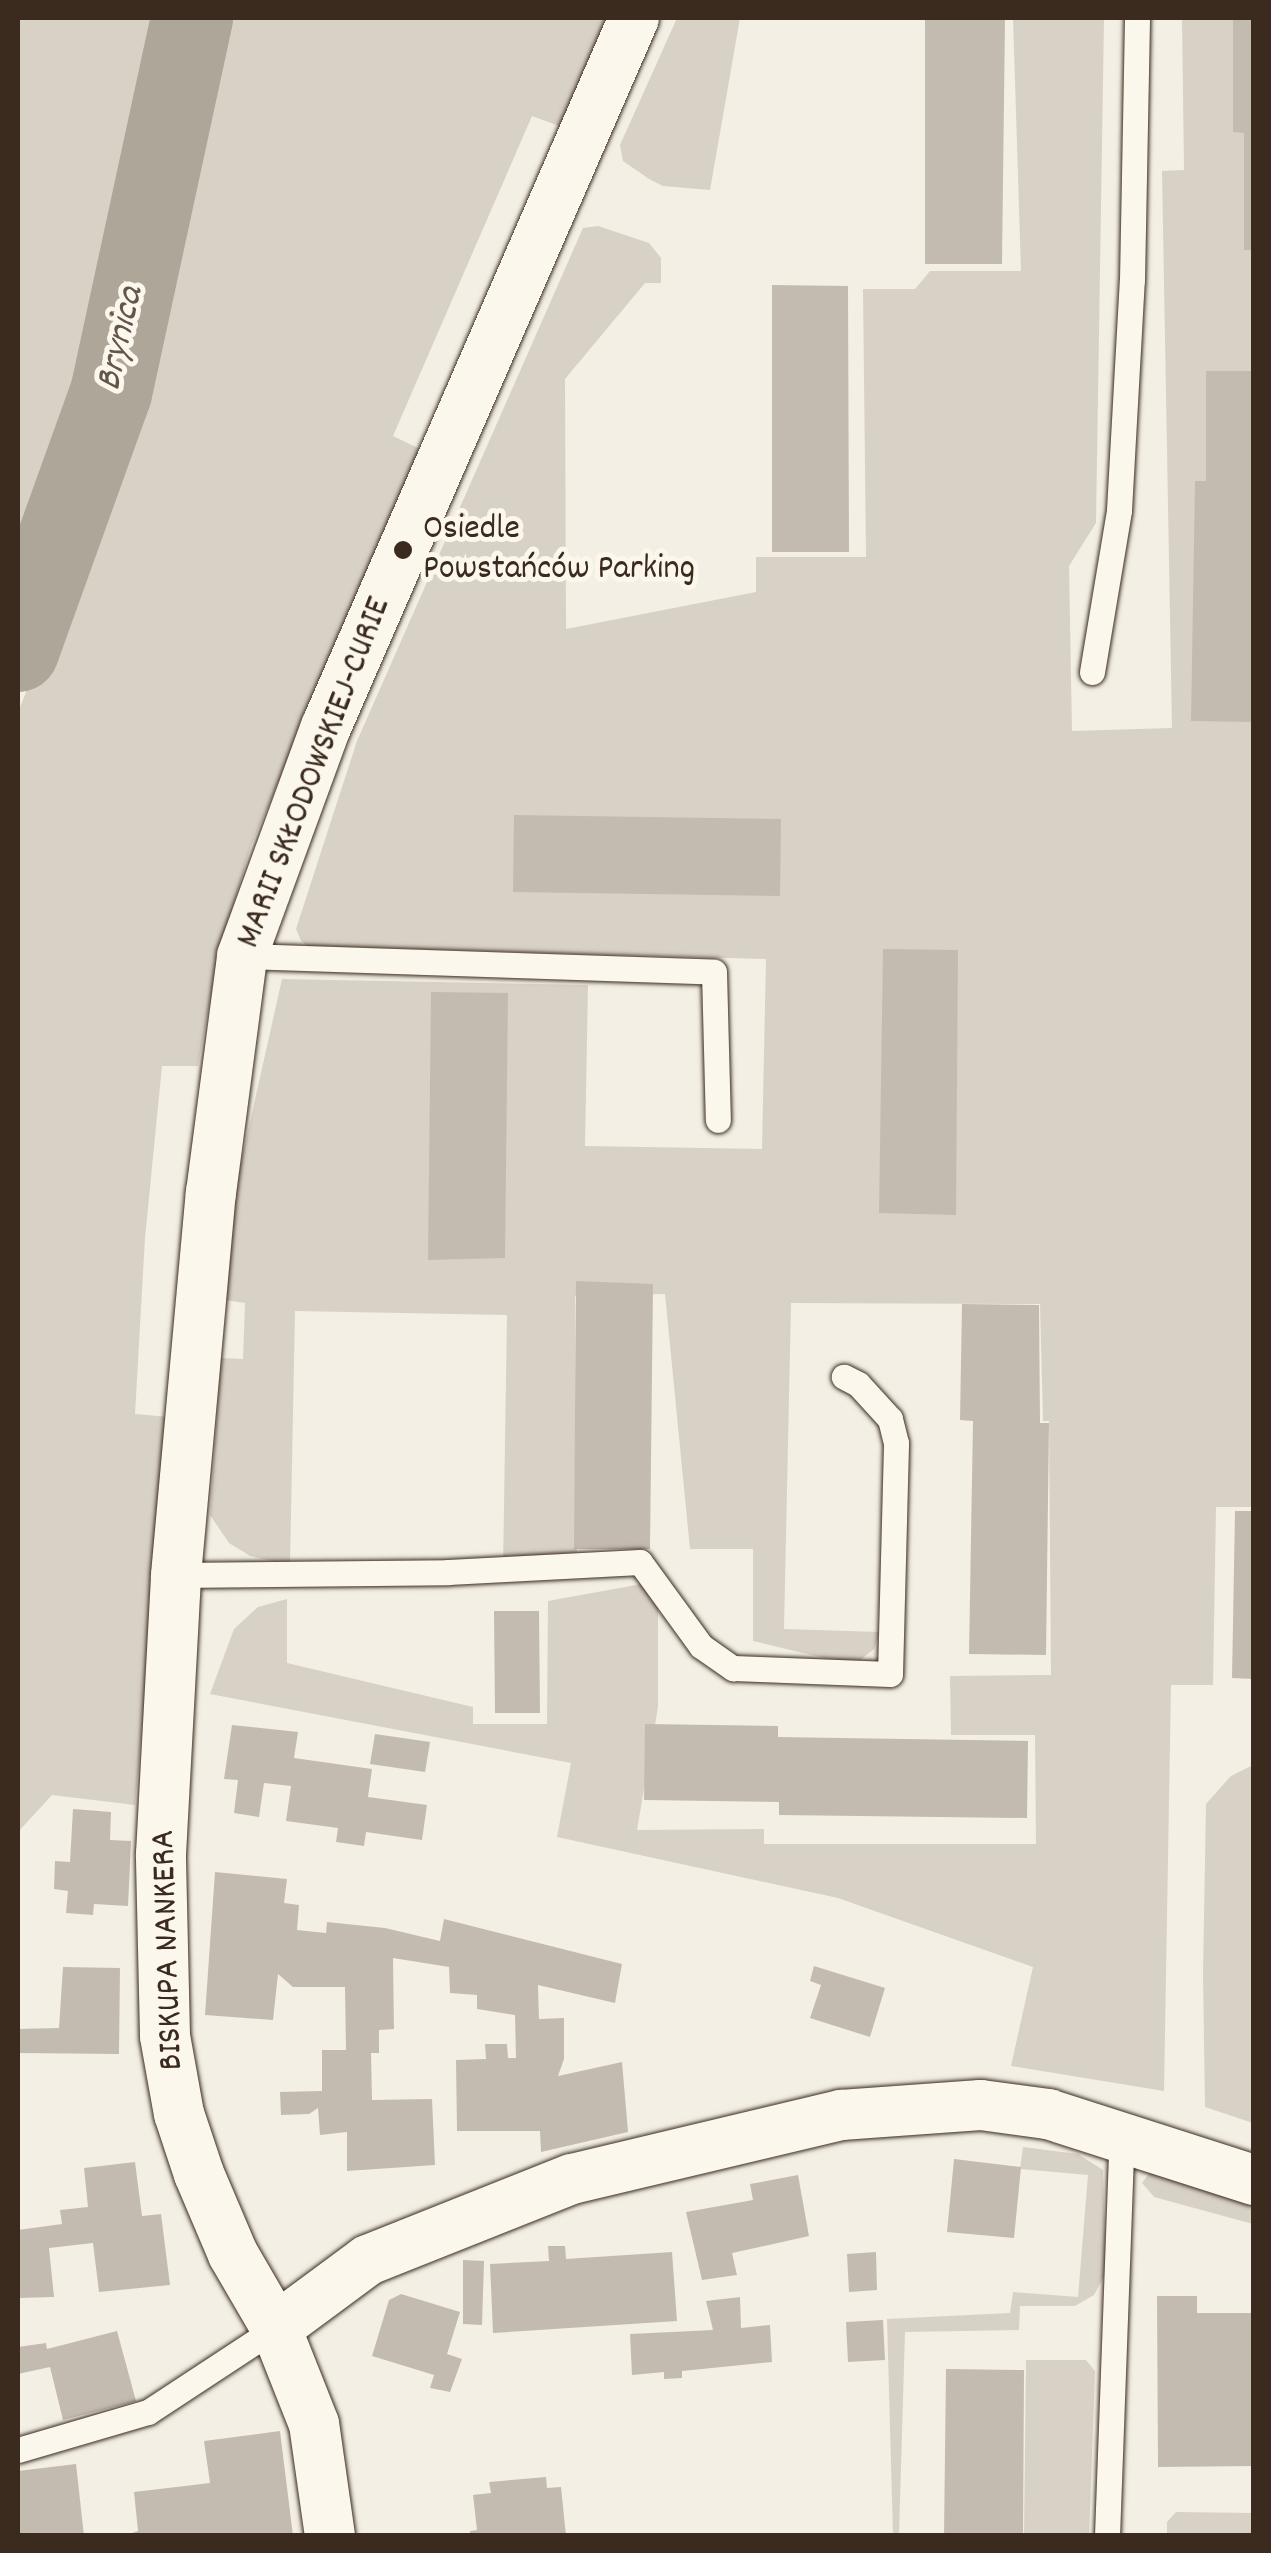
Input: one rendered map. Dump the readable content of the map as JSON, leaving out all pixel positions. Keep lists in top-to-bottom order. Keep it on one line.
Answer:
{"streets":{"street":["MARII SKŁODOWSKIEJ-CURIE","BISKUPA NANKERA"]},"crossings":[["MARII SKŁODOWSKIEJ-CURIE","BISKUPA NANKERA"]],"water":["Brynica"],"places":["Osiedle Powstańców Parking"]}
